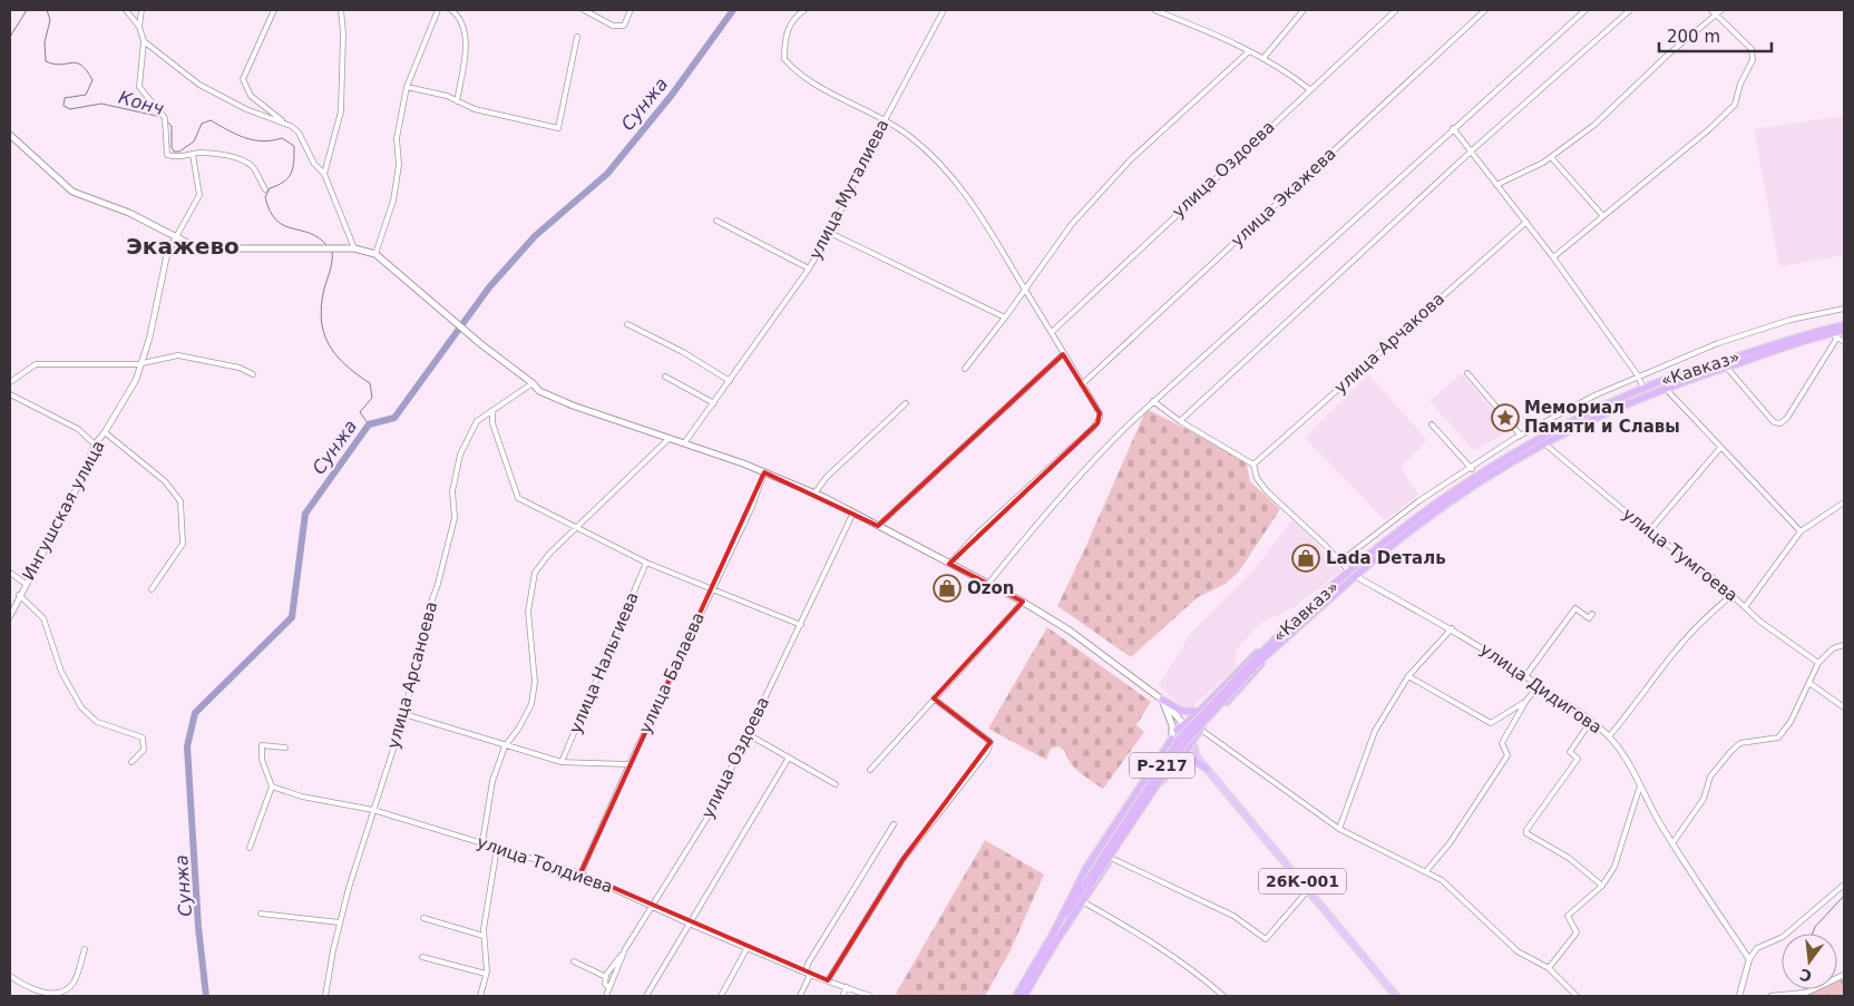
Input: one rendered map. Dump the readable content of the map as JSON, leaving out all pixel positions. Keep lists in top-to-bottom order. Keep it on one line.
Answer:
{"streets":{"highway":["«Кавказ»","Р-217"],"main road":["26К-001"],"street":["улица Оздоева","улица Муталиева","улица Экажева","улица Арчакова","Ингушская улица","улица Тумгоева","улица Нальгиева","улица Балаева","улица Арсаноева","улица Дидигова","улица Толдиева"]},"crossings":[["улица Оздоева","улица Толдиева"],["«Кавказ»","улица Тумгоева"],["«Кавказ»","улица Дидигова"],["«Кавказ»","Р-217"],["улица Балаева","улица Толдиева"],["улица Арсаноева","улица Толдиева"]],"districts":["Экажево"],"water":["Конч","Сунжа"],"places":{"place":["Мемориал Памяти и Славы"],"shop":["Lada Dеталь","Ozon"]},"scale_bar":"200 m","north":"bottom"}
